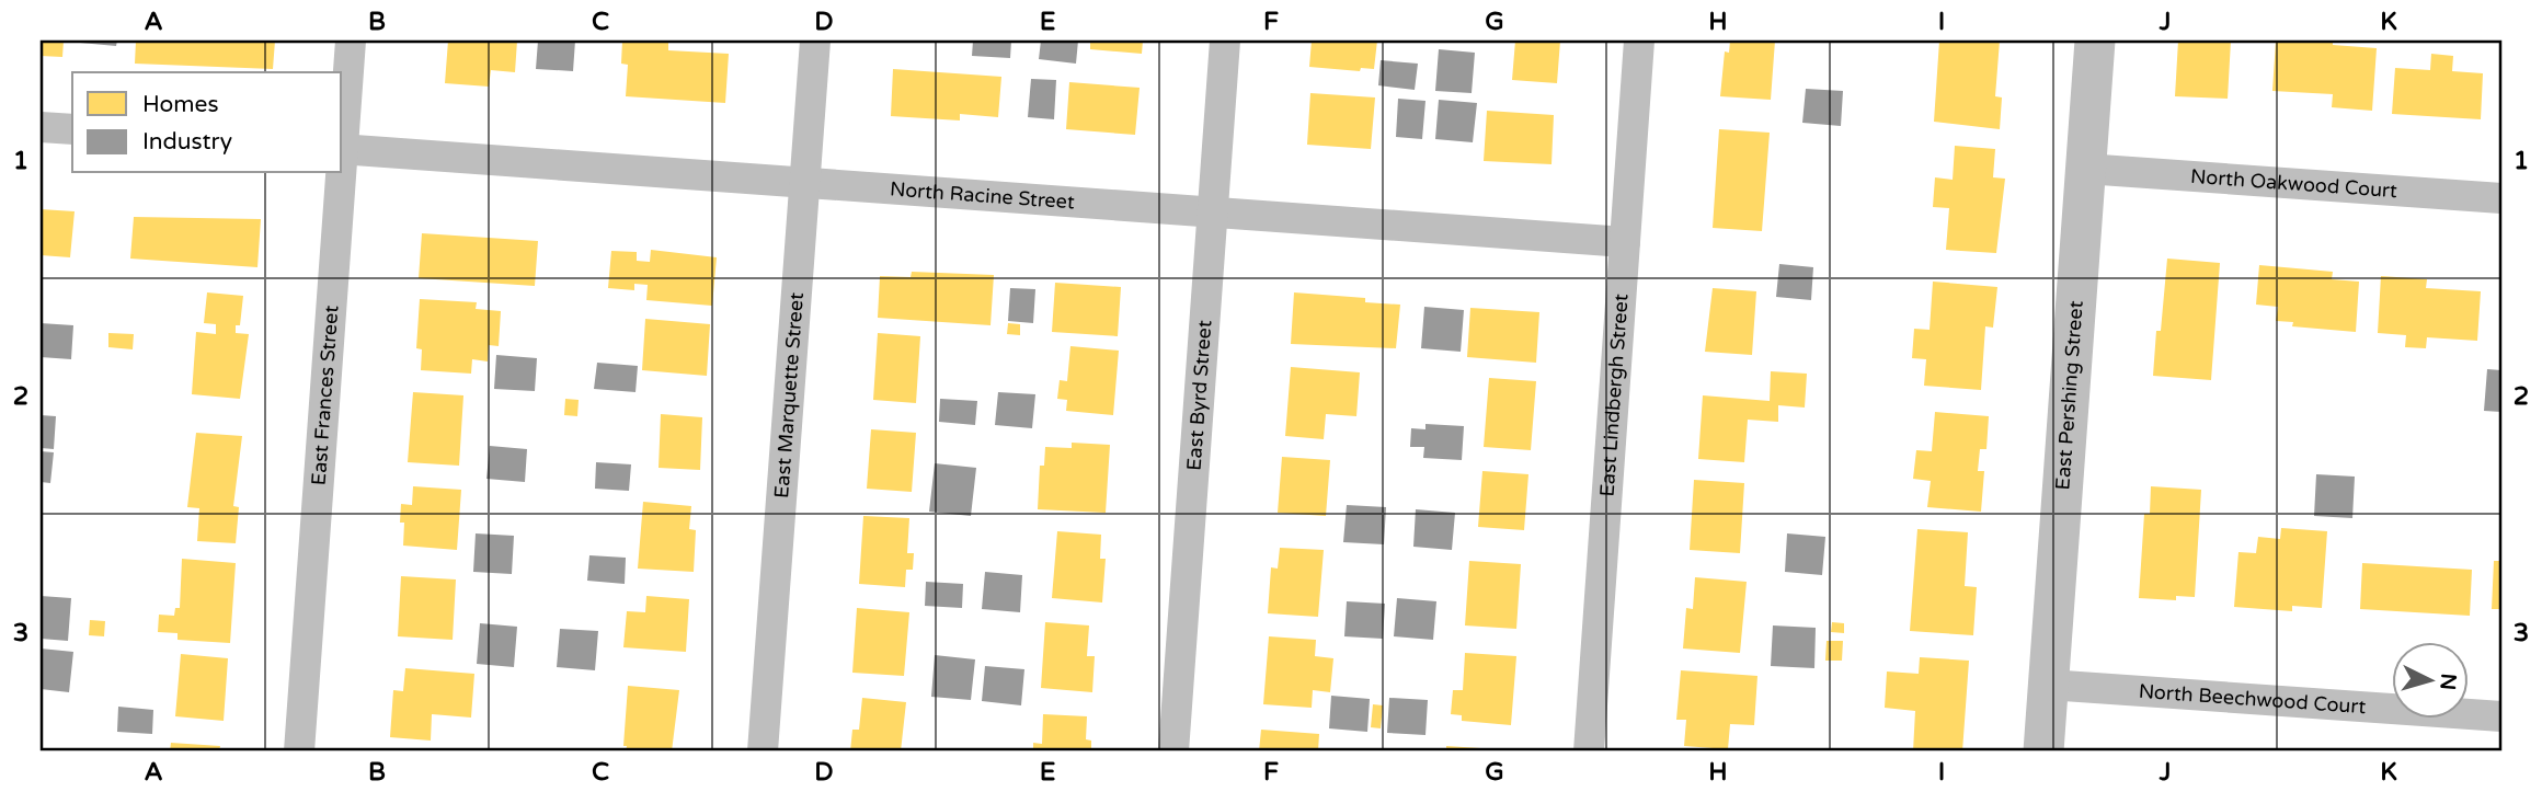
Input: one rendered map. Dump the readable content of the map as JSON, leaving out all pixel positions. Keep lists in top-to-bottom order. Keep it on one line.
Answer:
{"streets":{"street":["North Oakwood Court","North Racine Street","East Byrd Street","East Pershing Street","East Frances Street","East Marquette Street","East Lindbergh Street","North Beechwood Court"]},"crossings":[["North Oakwood Court","East Pershing Street"],["North Racine Street","East Byrd Street"],["North Racine Street","East Marquette Street"],["North Racine Street","East Lindbergh Street"],["East Pershing Street","North Beechwood Court"]],"legend":["Homes","Industry"],"north":"right","grid":{"columns":["A","B","C","D","E","F","G","H","I","J","K"],"rows":["1","2","3"]}}
